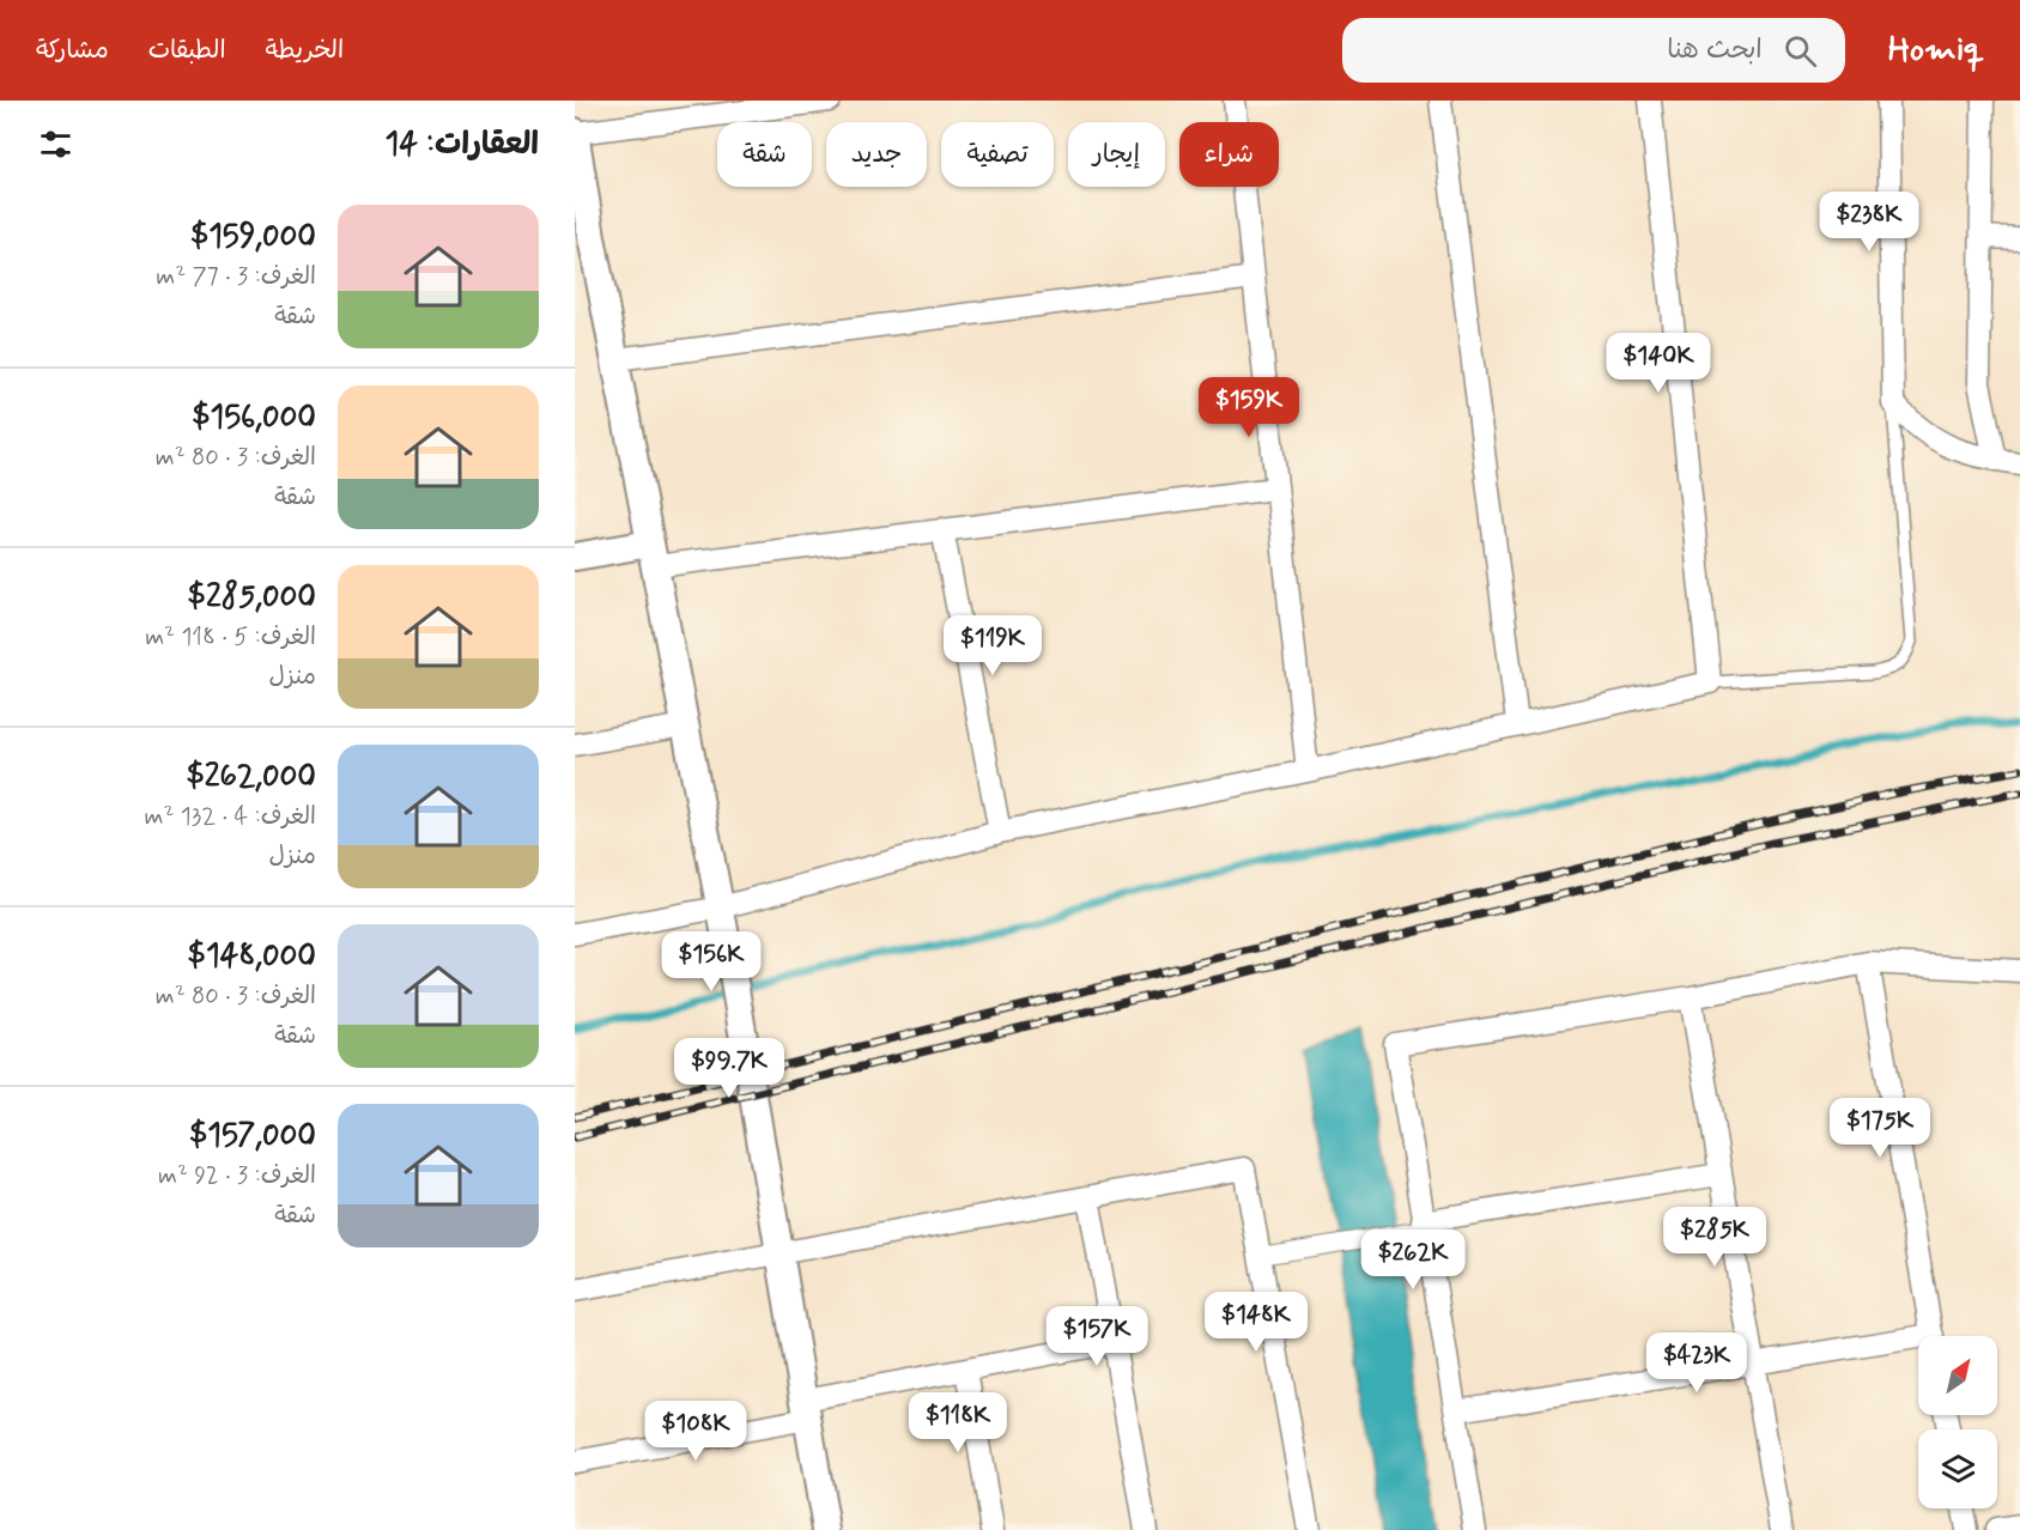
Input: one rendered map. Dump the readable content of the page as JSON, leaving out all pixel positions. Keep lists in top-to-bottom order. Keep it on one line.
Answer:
{"north":"top right","page":{"header":"Homiq","search":"ابحث هنا","nav":["الخريطة","الطبقات","مشاركة"],"heading":"العقارات: 14","chip":["شراء","إيجار","تصفية","جديد","شقة"],"list":[{"name":"$159,000","note":"الغرف: 3 · 77 m² · شقة"},{"name":"$156,000","note":"الغرف: 3 · 80 m² · شقة"},{"name":"$285,000","note":"الغرف: 5 · 118 m² · منزل"},{"name":"$262,000","note":"الغرف: 4 · 132 m² · منزل"},{"name":"$148,000","note":"الغرف: 3 · 80 m² · شقة"},{"name":"$157,000","note":"الغرف: 3 · 92 m² · شقة"}],"price":["$238K","$140K","$159K","$119K","$156K","$99.7K","$175K","$285K","$262K","$148K","$157K","$423K","$118K","$108K"]}}
